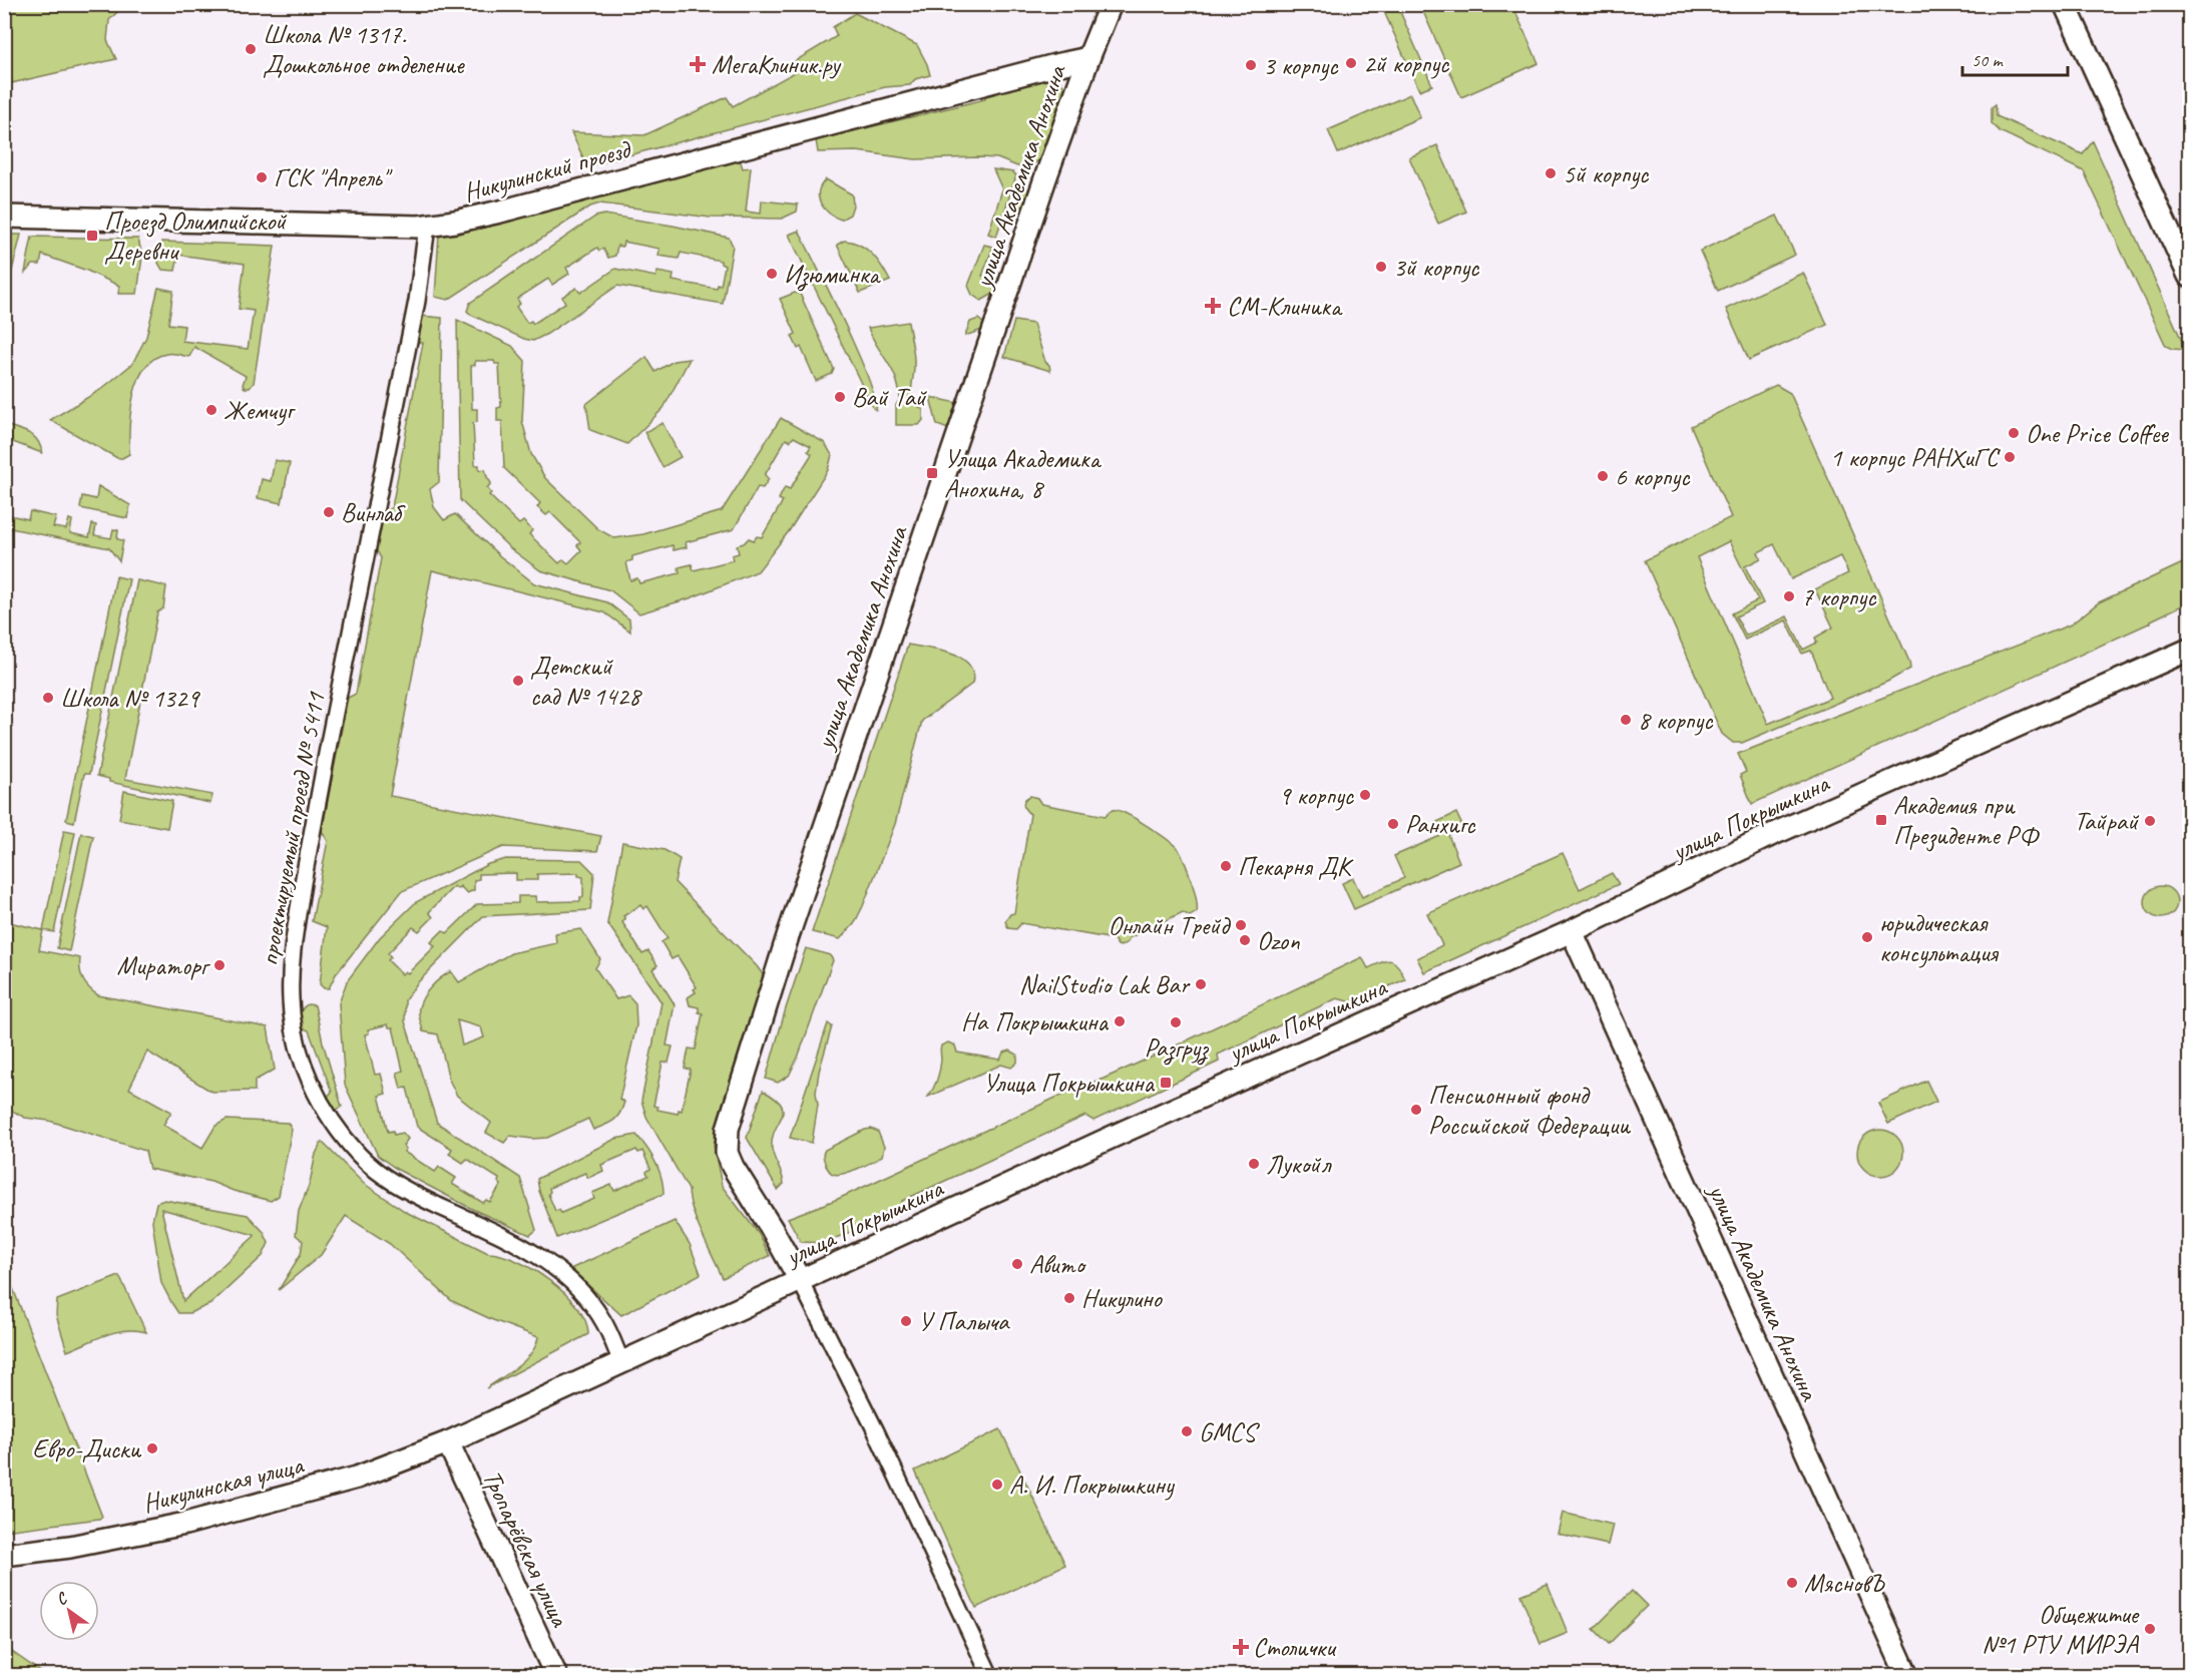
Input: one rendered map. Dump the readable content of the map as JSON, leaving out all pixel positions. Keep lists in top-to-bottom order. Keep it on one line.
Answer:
{"streets":{"street":["Никулинский проезд","улица Академика Анохина","улица Покрышкина","проектируемый проезд № 5411","Никулинская улица","Тропарёвская улица"]},"crossings":[["Никулинский проезд","улица Академика Анохина"],["Никулинский проезд","проектируемый проезд № 5411"],["улица Академика Анохина","улица Покрышкина"],["улица Покрышкина","проектируемый проезд № 5411"],["улица Покрышкина","Никулинская улица"],["улица Покрышкина","Тропарёвская улица"],["Никулинская улица","Тропарёвская улица"]],"places":{"other":["Школа № 1317. Дошкольное отделение","2й корпус","3 корпус","5й корпус","ГСК \"Апрель\"","3й корпус","Изюминка","Вай Тай","Жемчуг","One Price Coffee","1 корпус РАНХиГС","6 корпус","Винлаб","7 корпус","Детский сад № 1428","Школа № 1329","8 корпус","9 корпус","Тайрай","Ранхигс","Пекарня ДК","Онлайн Трейд","юридическая консультация","Ozon","Мираторг","NailStudio Lak Bar","На Покрышкина","Разгруз","Пенсионный фонд Российской Федерации","Лукойл","Авито","Никулино","У Палыча","GMCS","Евро-Диски","А. И. Покрышкину","МясновЪ","Общежитие №1 РТУ МИРЭА"],"health":["МегаКлиник.ру","СМ-Клиника","Столички"],"transit":["Проезд Олимпийской Деревни","Улица Академика Анохина, 8","Академия при Президенте РФ","Улица Покрышкина"]},"scale_bar":"50 m","north":"top left"}
